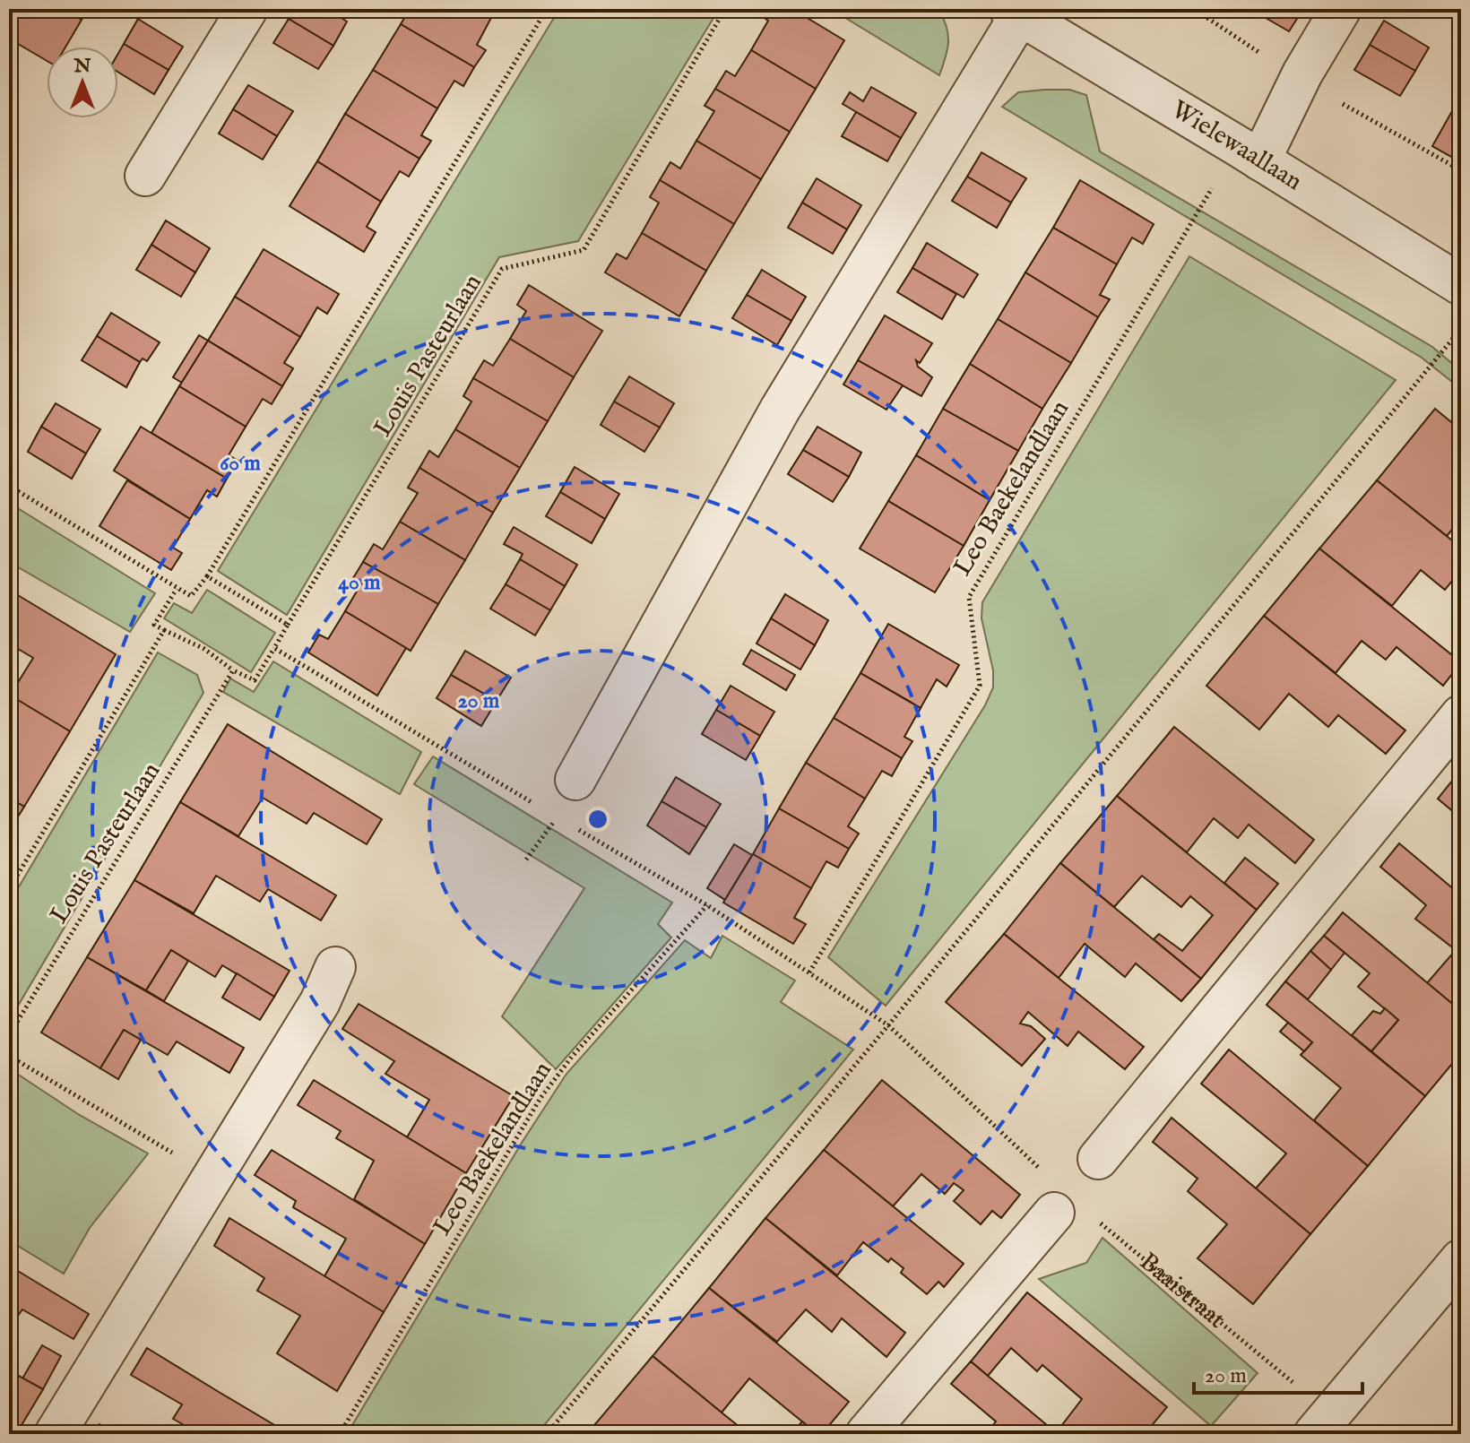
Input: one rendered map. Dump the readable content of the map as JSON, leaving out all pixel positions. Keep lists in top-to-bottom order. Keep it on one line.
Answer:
{"streets":{"street":["Wielewaallaan"],"path":["Louis Pasteurlaan","Leo Baekelandlaan","Baaistraat"]},"crossings":[["Wielewaallaan","Leo Baekelandlaan"]],"scale_bar":"20 m","north":"top","rings":["60 m","40 m","20 m"]}
